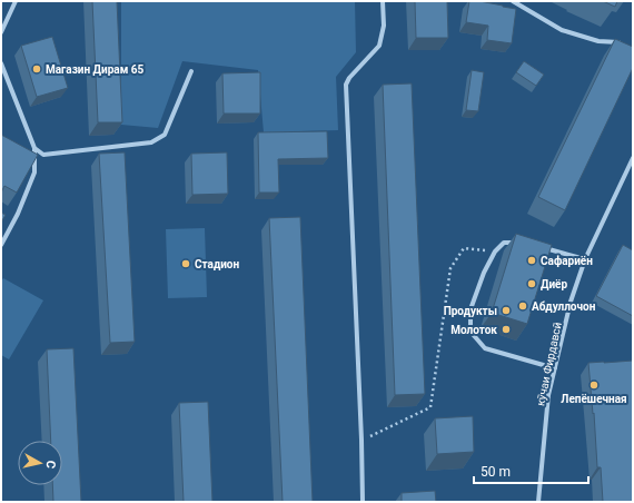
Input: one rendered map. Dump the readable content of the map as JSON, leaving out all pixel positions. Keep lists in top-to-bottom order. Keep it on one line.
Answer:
{"streets":{"street":["кӯчаи Фирдавсӣ"]},"places":["Магазин Дирам 65","Сафариëн","Стадион","Диëр","Абдуллочон","Продукты","Молоток","Лепёшечная"],"scale_bar":"50 m","north":"right"}
